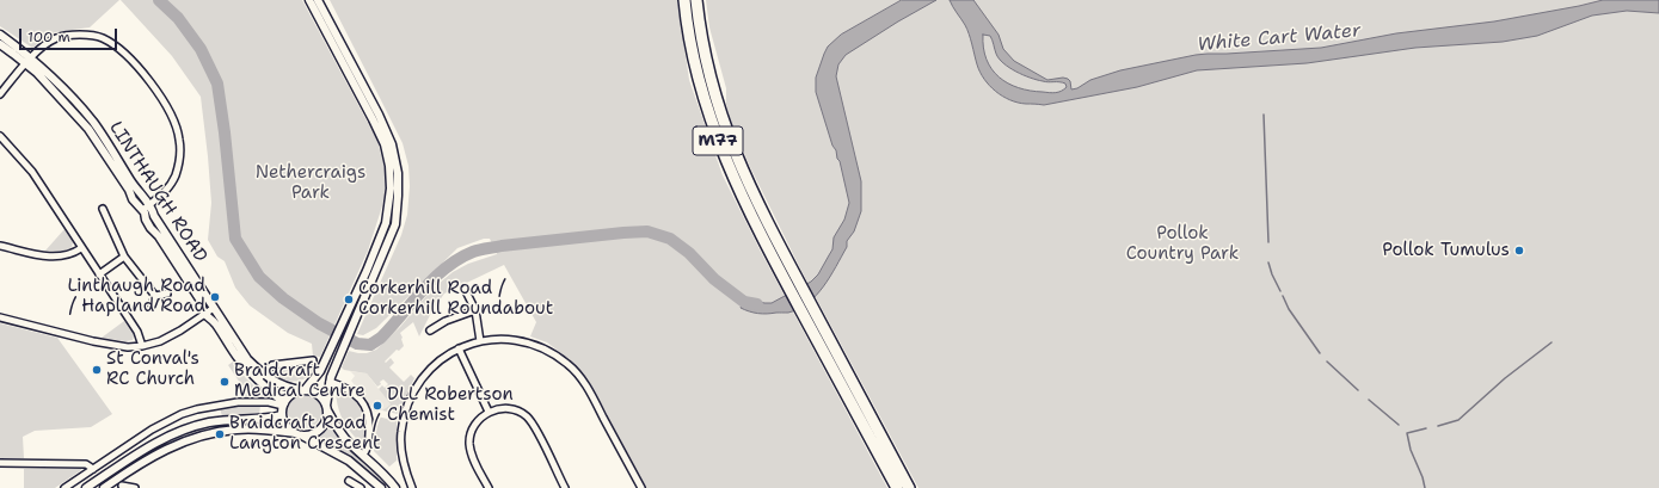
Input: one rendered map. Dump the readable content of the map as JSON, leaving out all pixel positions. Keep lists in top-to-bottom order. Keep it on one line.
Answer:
{"streets":{"highway":["M77"],"street":["LINTHAUGH ROAD"]},"water":["White Cart Water"],"parks":["Nethercraigs Park","Pollok Country Park"],"places":["Pollok Tumulus","Linthaugh Road / Hapland Road","Corkerhill Road / Corkerhill Roundabout","St Conval's RC Church","Braidcraft Medical Centre","DLL Robertson Chemist","Braidcraft Road / Langton Crescent"],"scale_bar":"100 m"}
